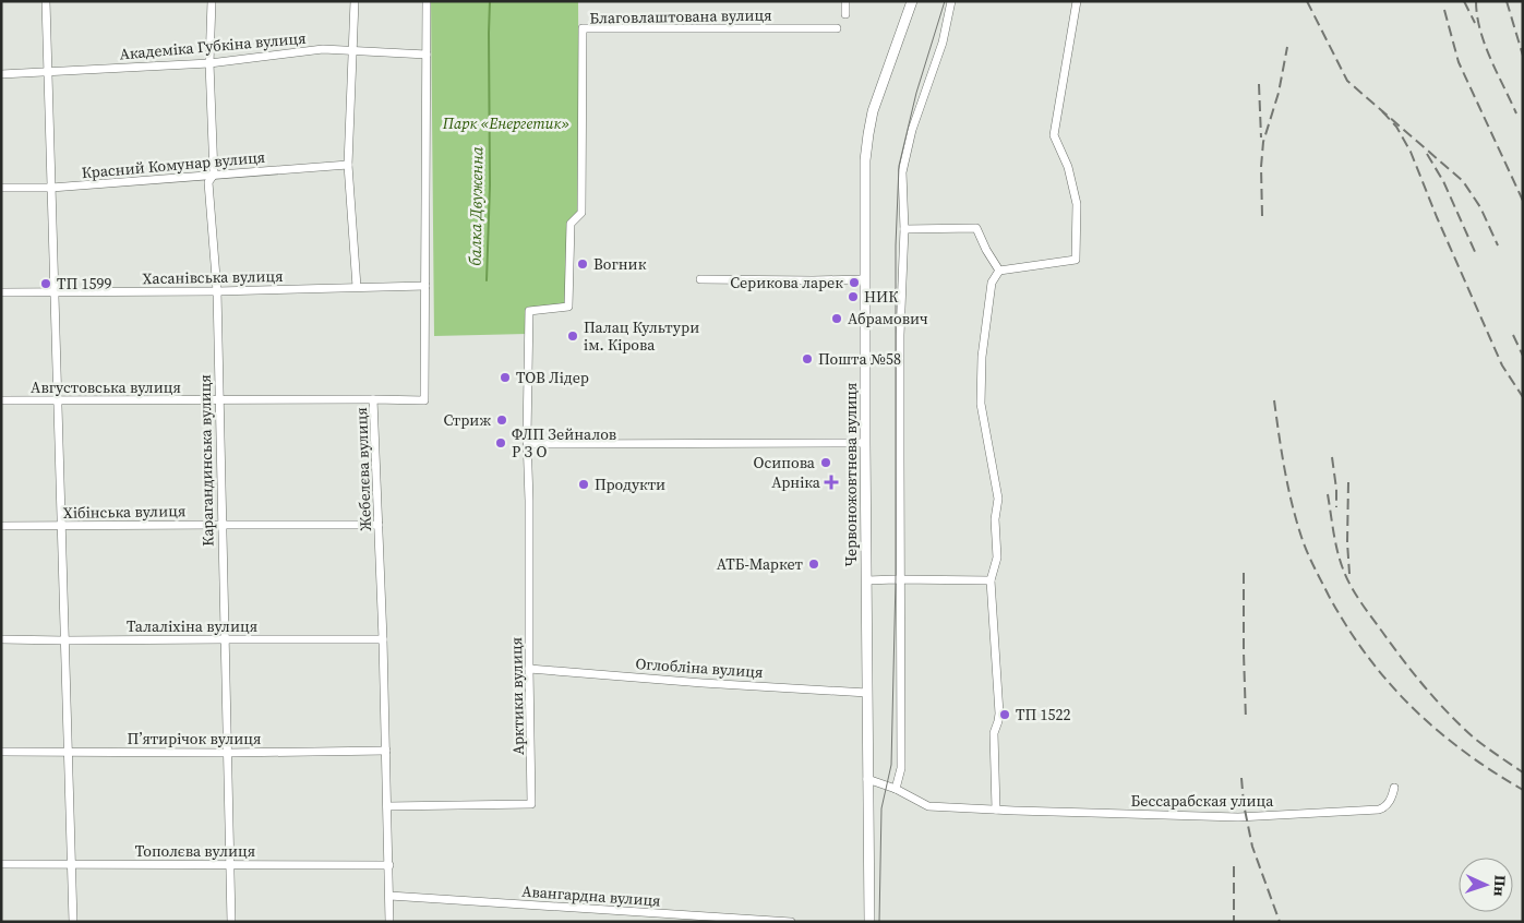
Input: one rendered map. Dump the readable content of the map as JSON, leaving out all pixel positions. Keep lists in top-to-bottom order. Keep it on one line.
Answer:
{"streets":{"main road":["Червоножовтнева вулиця"],"street":["Благовлаштована вулиця","Академіка Губкіна вулиця","Красний Комунар вулиця","Хасанівська вулиця","Августовська вулиця","Карагандинська вулиця","Жебелєва вулиця","Хібінська вулиця","Талаліхіна вулиця","Оглобліна вулиця","Арктики вулиця","П’ятирічок вулиця","Бессарабская улица","Тополєва вулиця","Авангардна вулиця"]},"crossings":[["Благовлаштована вулиця","Арктики вулиця"],["Академіка Губкіна вулиця","Карагандинська вулиця"],["Академіка Губкіна вулиця","Жебелєва вулиця"],["Красний Комунар вулиця","Карагандинська вулиця"],["Хасанівська вулиця","Карагандинська вулиця"],["Хасанівська вулиця","Жебелєва вулиця"],["Августовська вулиця","Карагандинська вулиця"],["Августовська вулиця","Жебелєва вулиця"],["Карагандинська вулиця","Хібінська вулиця"],["Карагандинська вулиця","Талаліхіна вулиця"],["Карагандинська вулиця","П’ятирічок вулиця"],["Карагандинська вулиця","Тополєва вулиця"],["Жебелєва вулиця","Хібінська вулиця"],["Жебелєва вулиця","Талаліхіна вулиця"],["Жебелєва вулиця","Арктики вулиця"],["Жебелєва вулиця","П’ятирічок вулиця"],["Жебелєва вулиця","Тополєва вулиця"],["Жебелєва вулиця","Авангардна вулиця"],["Червоножовтнева вулиця","Оглобліна вулиця"],["Червоножовтнева вулиця","Бессарабская улица"],["Оглобліна вулиця","Арктики вулиця"]],"water":["балка Двуженна"],"parks":["Парк «Енергетик»"],"places":{"other":["Вогник","Серикова ларек","ТП 1599","НИК","Абрамович","Палац Культури ім. Кірова","Пошта №58","ТОВ Лідер","Стриж","ФЛП Зейналов Р З О","Осипова","Продукти","АТБ-Маркет","ТП 1522"],"health":["Арніка"]},"north":"right"}
